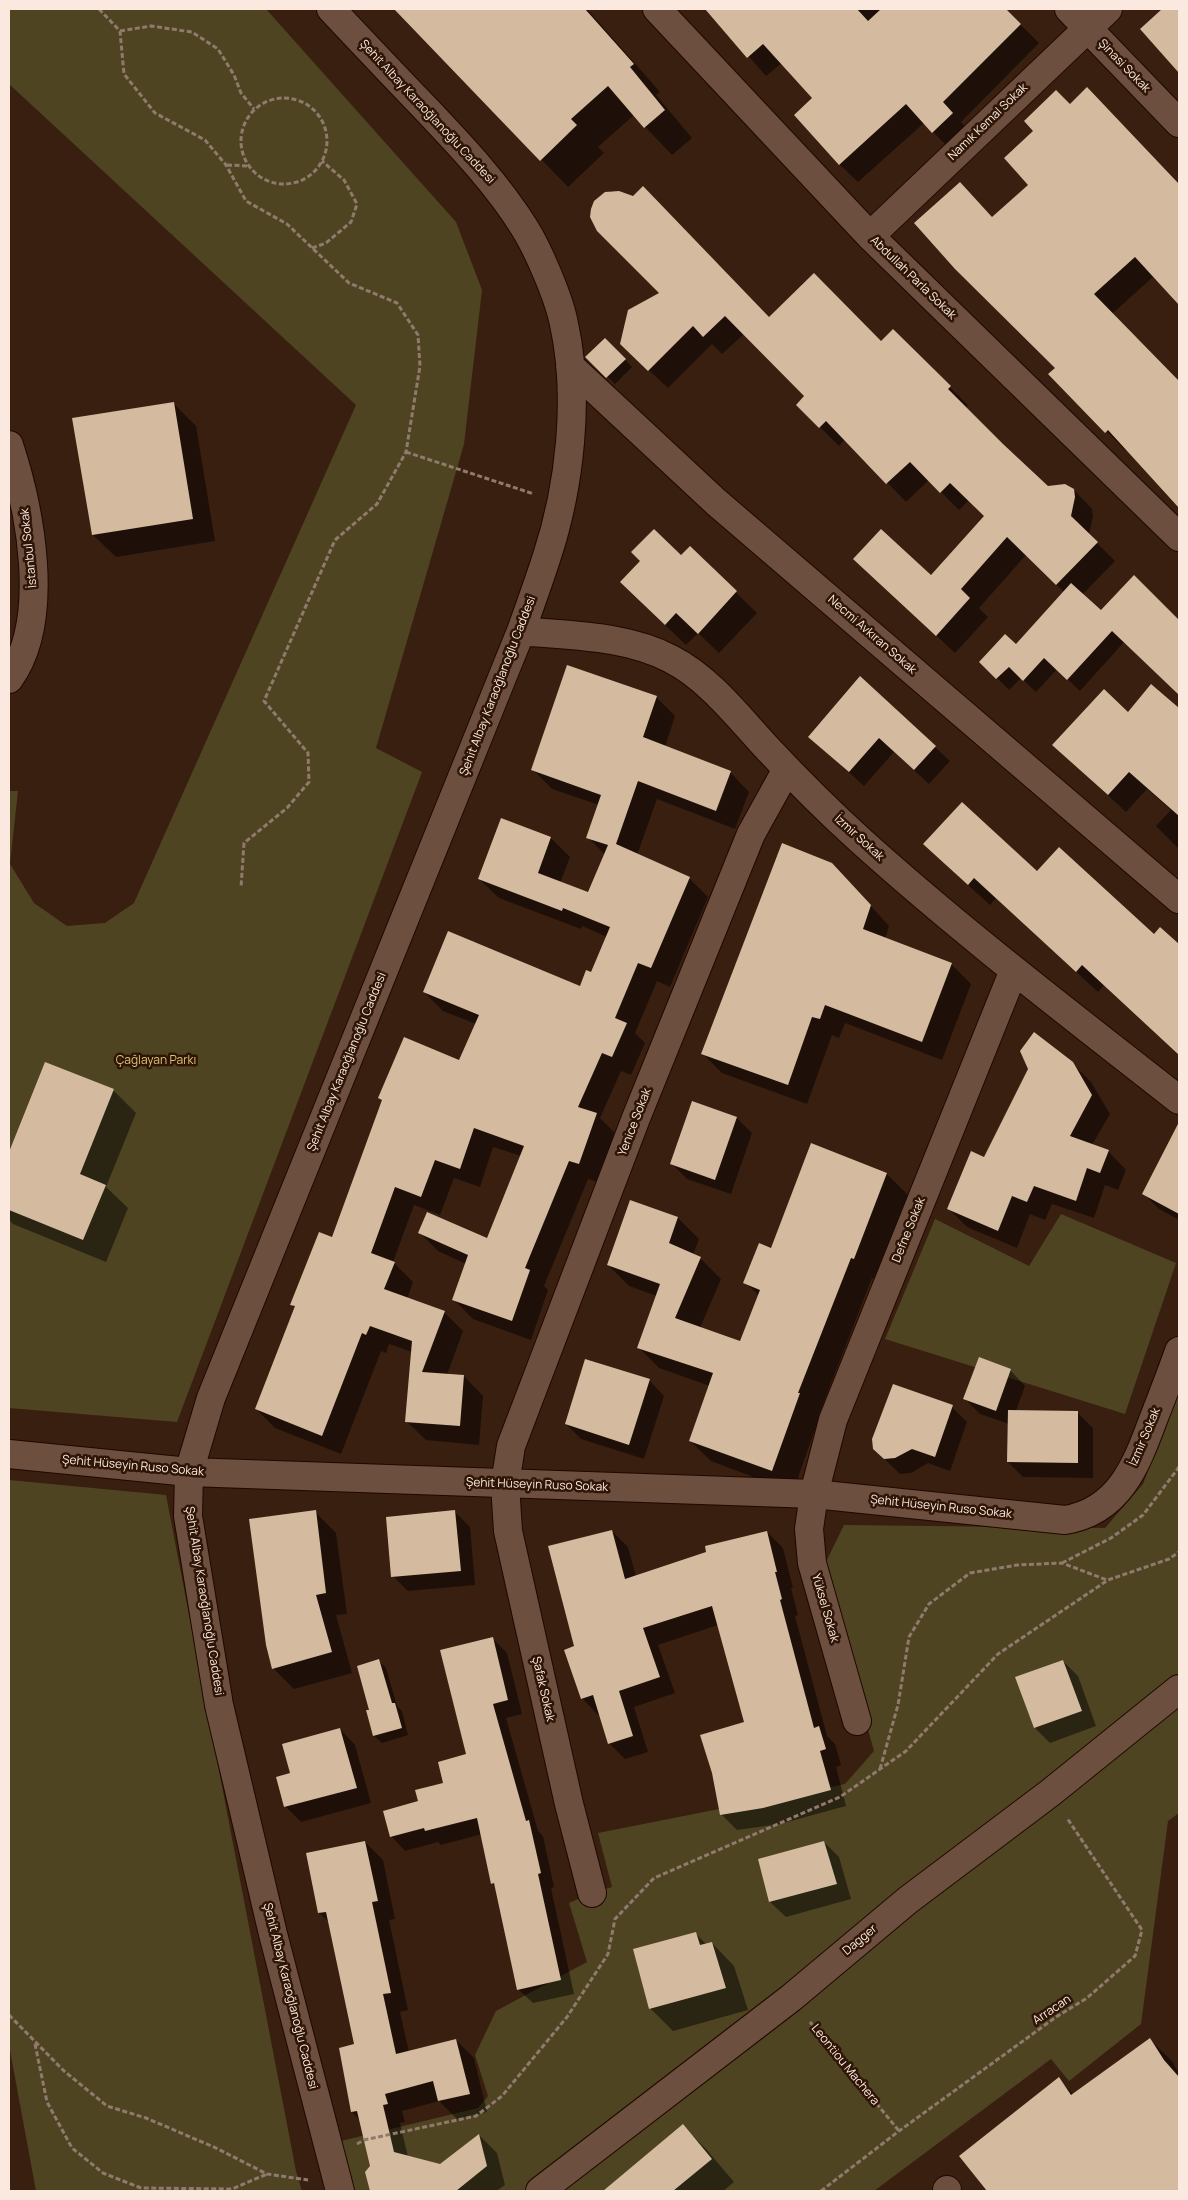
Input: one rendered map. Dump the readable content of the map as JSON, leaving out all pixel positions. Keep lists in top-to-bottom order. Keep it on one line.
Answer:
{"streets":{"street":["Şinasi Sokak","Şehit Albay Karaoğlanoğlu Caddesi","Namık Kemal Sokak","Abdullah Parla Sokak","İstanbul Sokak","Necmi Avkıran Sokak","İzmir Sokak","Yenice Sokak","Defne Sokak","Şehit Hüseyin Ruso Sokak","Yüksel Sokak","Şafak Sokak","Dagger"],"path":["Arracan","Leontiou Machera"]},"crossings":[["Şinasi Sokak","Namık Kemal Sokak"],["Şehit Albay Karaoğlanoğlu Caddesi","Necmi Avkıran Sokak"],["Şehit Albay Karaoğlanoğlu Caddesi","İzmir Sokak"],["Şehit Albay Karaoğlanoğlu Caddesi","Şehit Hüseyin Ruso Sokak"],["Namık Kemal Sokak","Abdullah Parla Sokak"],["İzmir Sokak","Yenice Sokak"],["İzmir Sokak","Defne Sokak"],["İzmir Sokak","Şehit Hüseyin Ruso Sokak"],["Yenice Sokak","Şehit Hüseyin Ruso Sokak"],["Yenice Sokak","Şafak Sokak"],["Defne Sokak","Şehit Hüseyin Ruso Sokak"],["Defne Sokak","Yüksel Sokak"],["Şehit Hüseyin Ruso Sokak","Yüksel Sokak"],["Şehit Hüseyin Ruso Sokak","Şafak Sokak"],["Dagger","Arracan"],["Dagger","Leontiou Machera"],["Arracan","Leontiou Machera"]],"parks":["Çağlayan Parkı"]}
